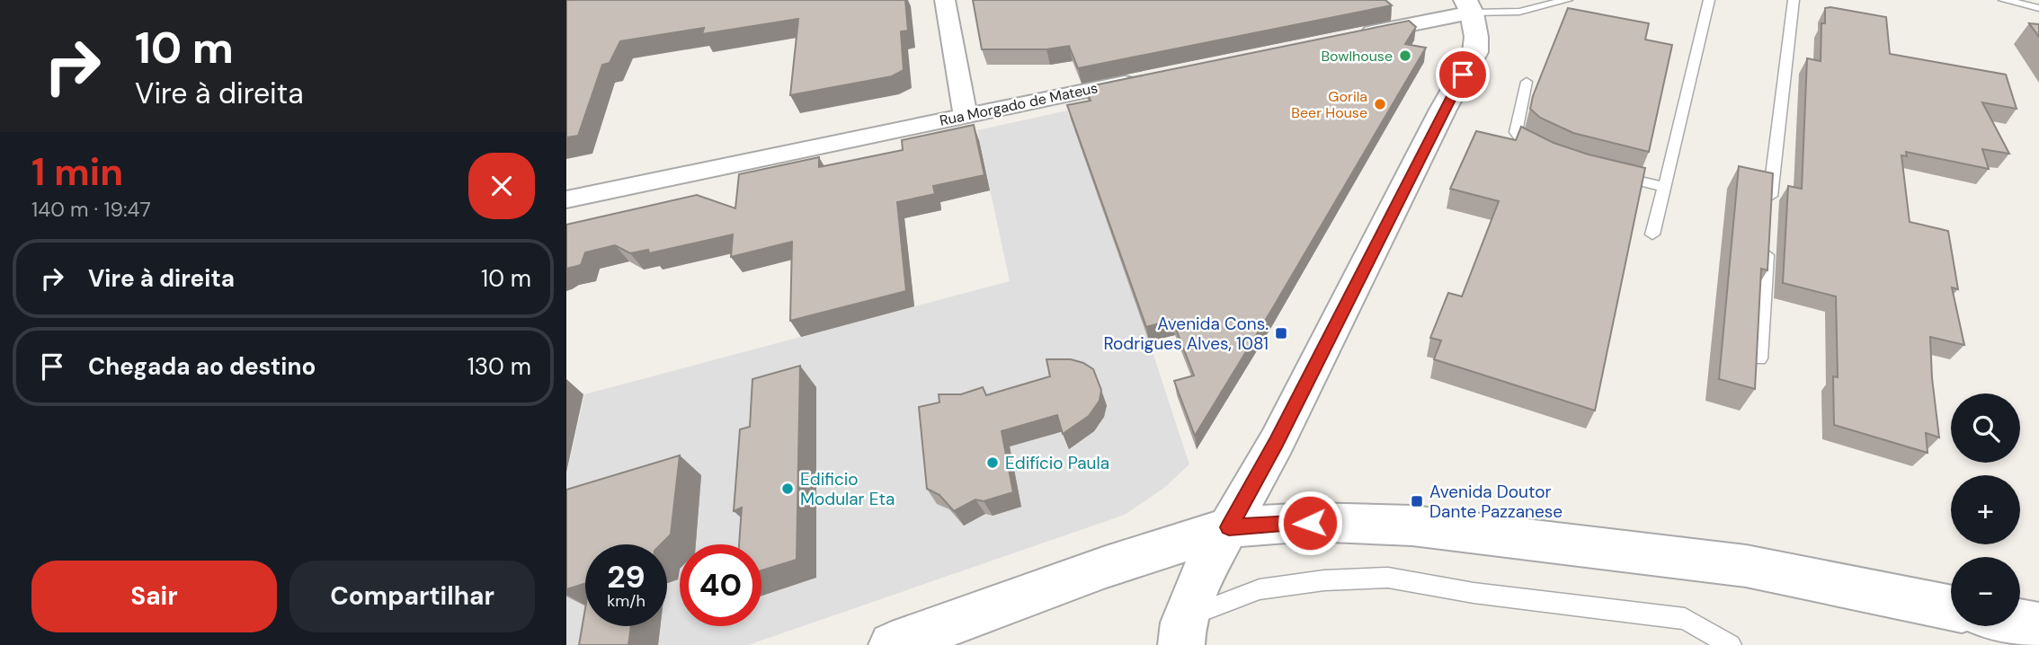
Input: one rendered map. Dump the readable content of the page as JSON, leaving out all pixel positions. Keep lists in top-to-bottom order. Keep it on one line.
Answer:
{"streets":{"street":["Rua Morgado de Mateus"]},"places":{"other":["Bowlhouse","Gorila Beer House","Edifício Paula","Edificio Modular Eta"],"transit":["Avenida Cons. Rodrigues Alves, 1081","Avenida Doutor Dante Pazzanese"]},"page":{"turn":["10 m","Vire à direita"],"heading":["1 min","140 m · 19:47"],"list":[{"name":"Vire à direita","value":"10 m"},{"name":"Chegada ao destino","value":"130 m"}],"map_buttons":["+","−"],"speed":"29 km/h","limit":"40","buttons":["Sair","Compartilhar"]}}
